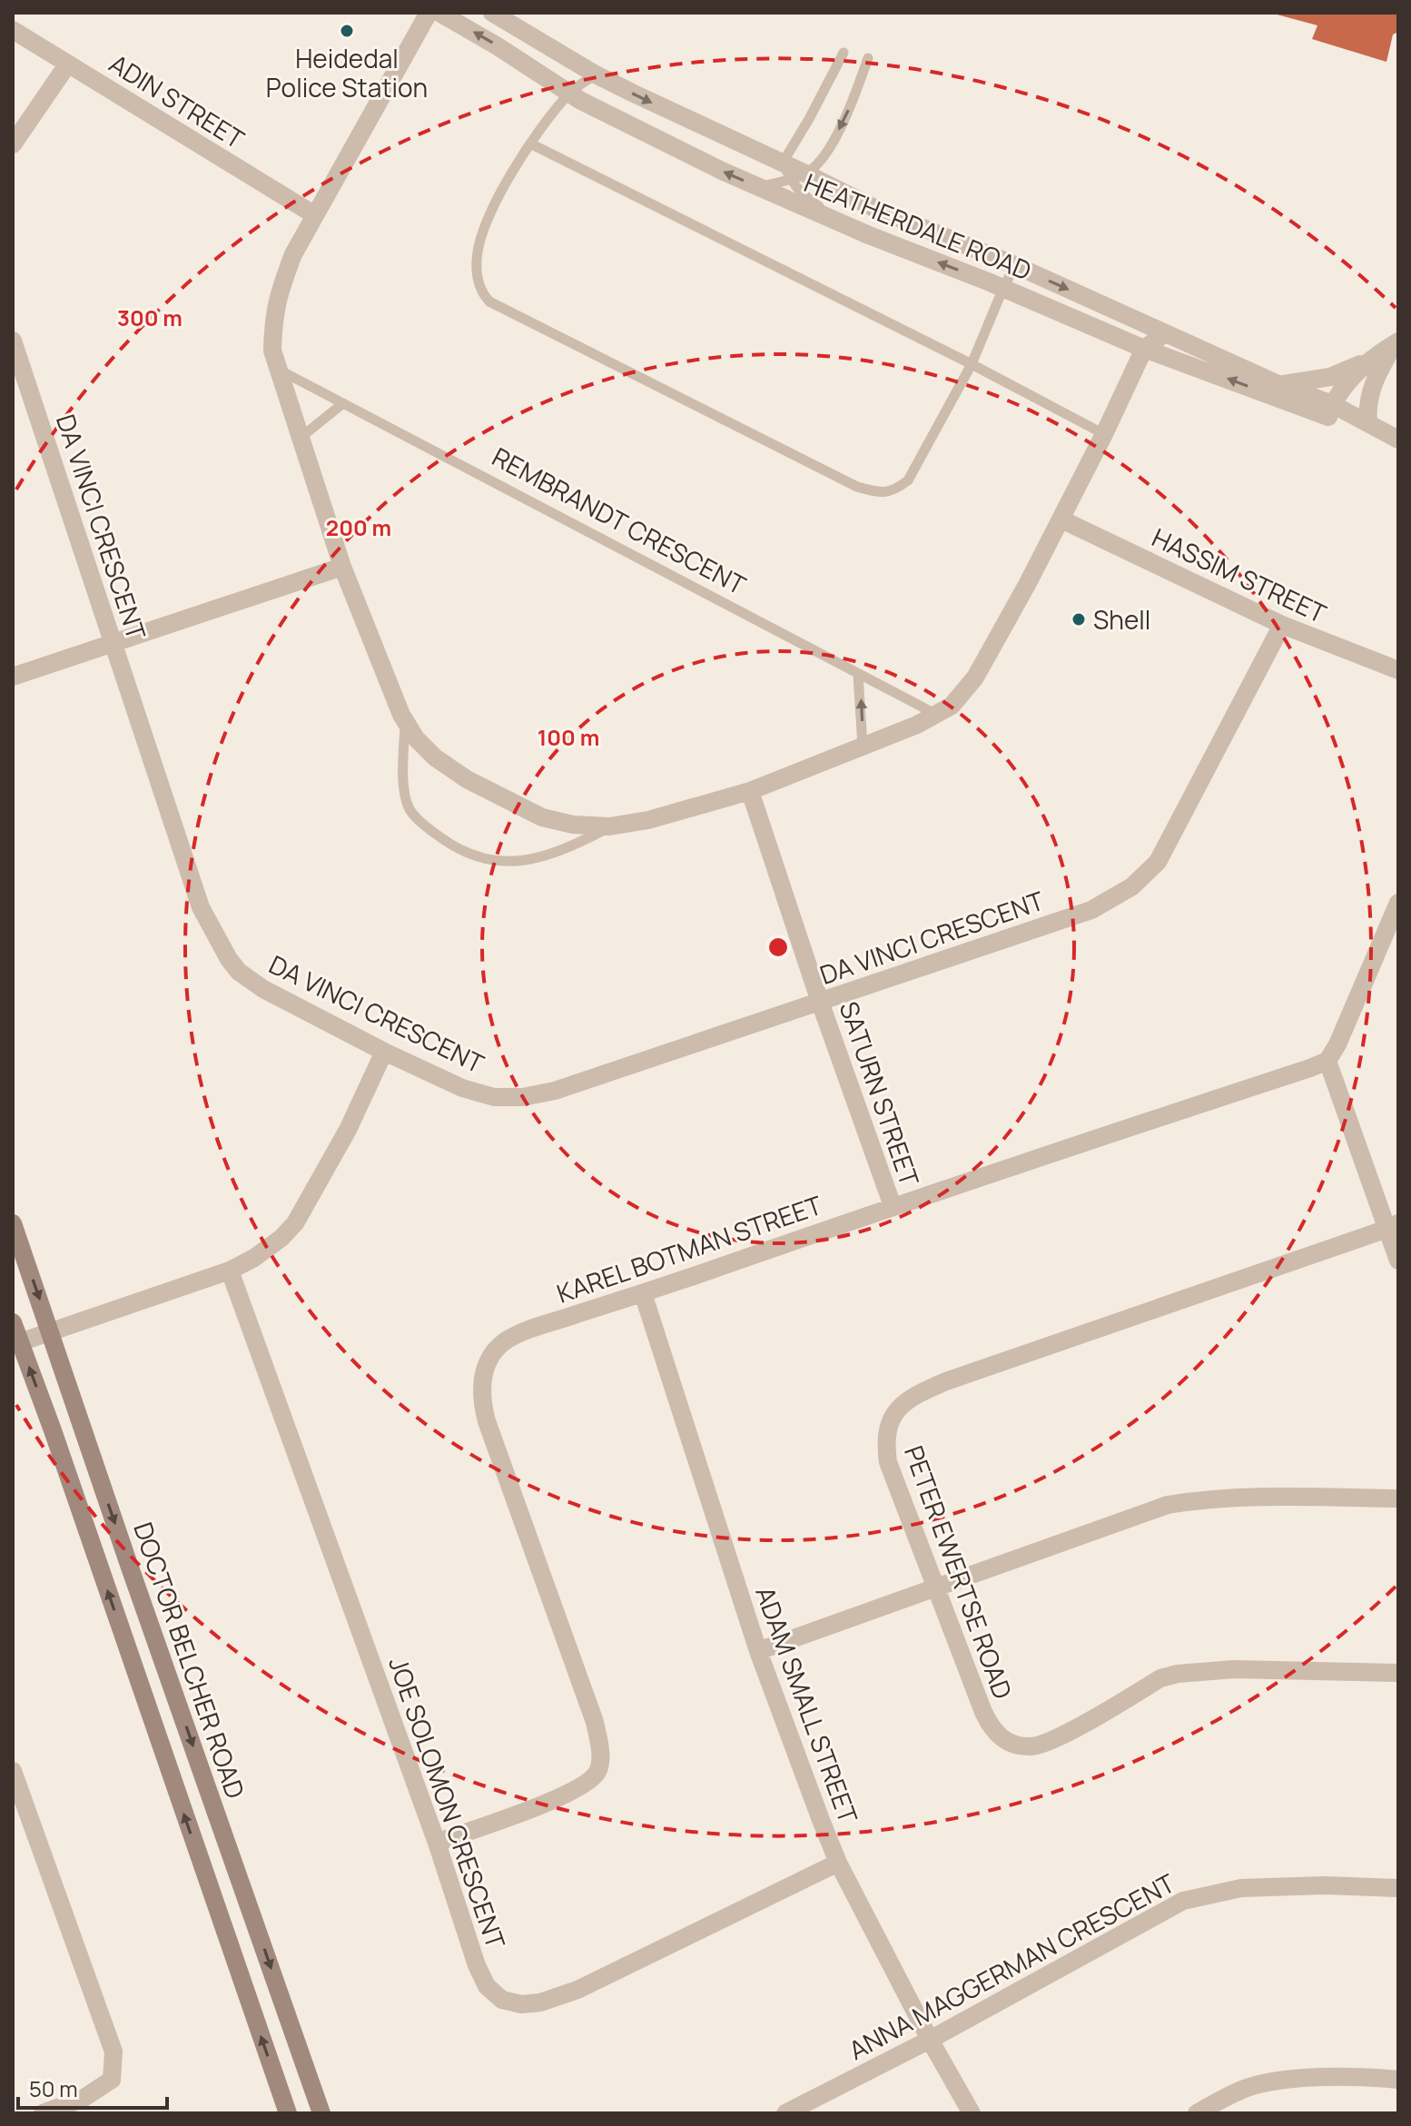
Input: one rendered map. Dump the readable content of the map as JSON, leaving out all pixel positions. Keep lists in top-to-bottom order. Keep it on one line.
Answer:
{"streets":{"main road":["DOCTOR BELCHER ROAD"],"street":["ADIN STREET","HEATHERDALE ROAD","DA VINCI CRESCENT","HASSIM STREET","SATURN STREET","KAREL BOTMAN STREET","PETER EWERTSE ROAD","ADAM SMALL STREET","JOE SOLOMON CRESCENT","ANNA MAGGERMAN CRESCENT"],"lane":["REMBRANDT CRESCENT"]},"crossings":[["DA VINCI CRESCENT","HASSIM STREET"],["DA VINCI CRESCENT","SATURN STREET"],["SATURN STREET","KAREL BOTMAN STREET"],["KAREL BOTMAN STREET","ADAM SMALL STREET"],["KAREL BOTMAN STREET","JOE SOLOMON CRESCENT"],["ADAM SMALL STREET","JOE SOLOMON CRESCENT"],["ADAM SMALL STREET","ANNA MAGGERMAN CRESCENT"]],"places":["Heidedal Police Station","Shell"],"scale_bar":"50 m","rings":["300 m","200 m","100 m"]}
